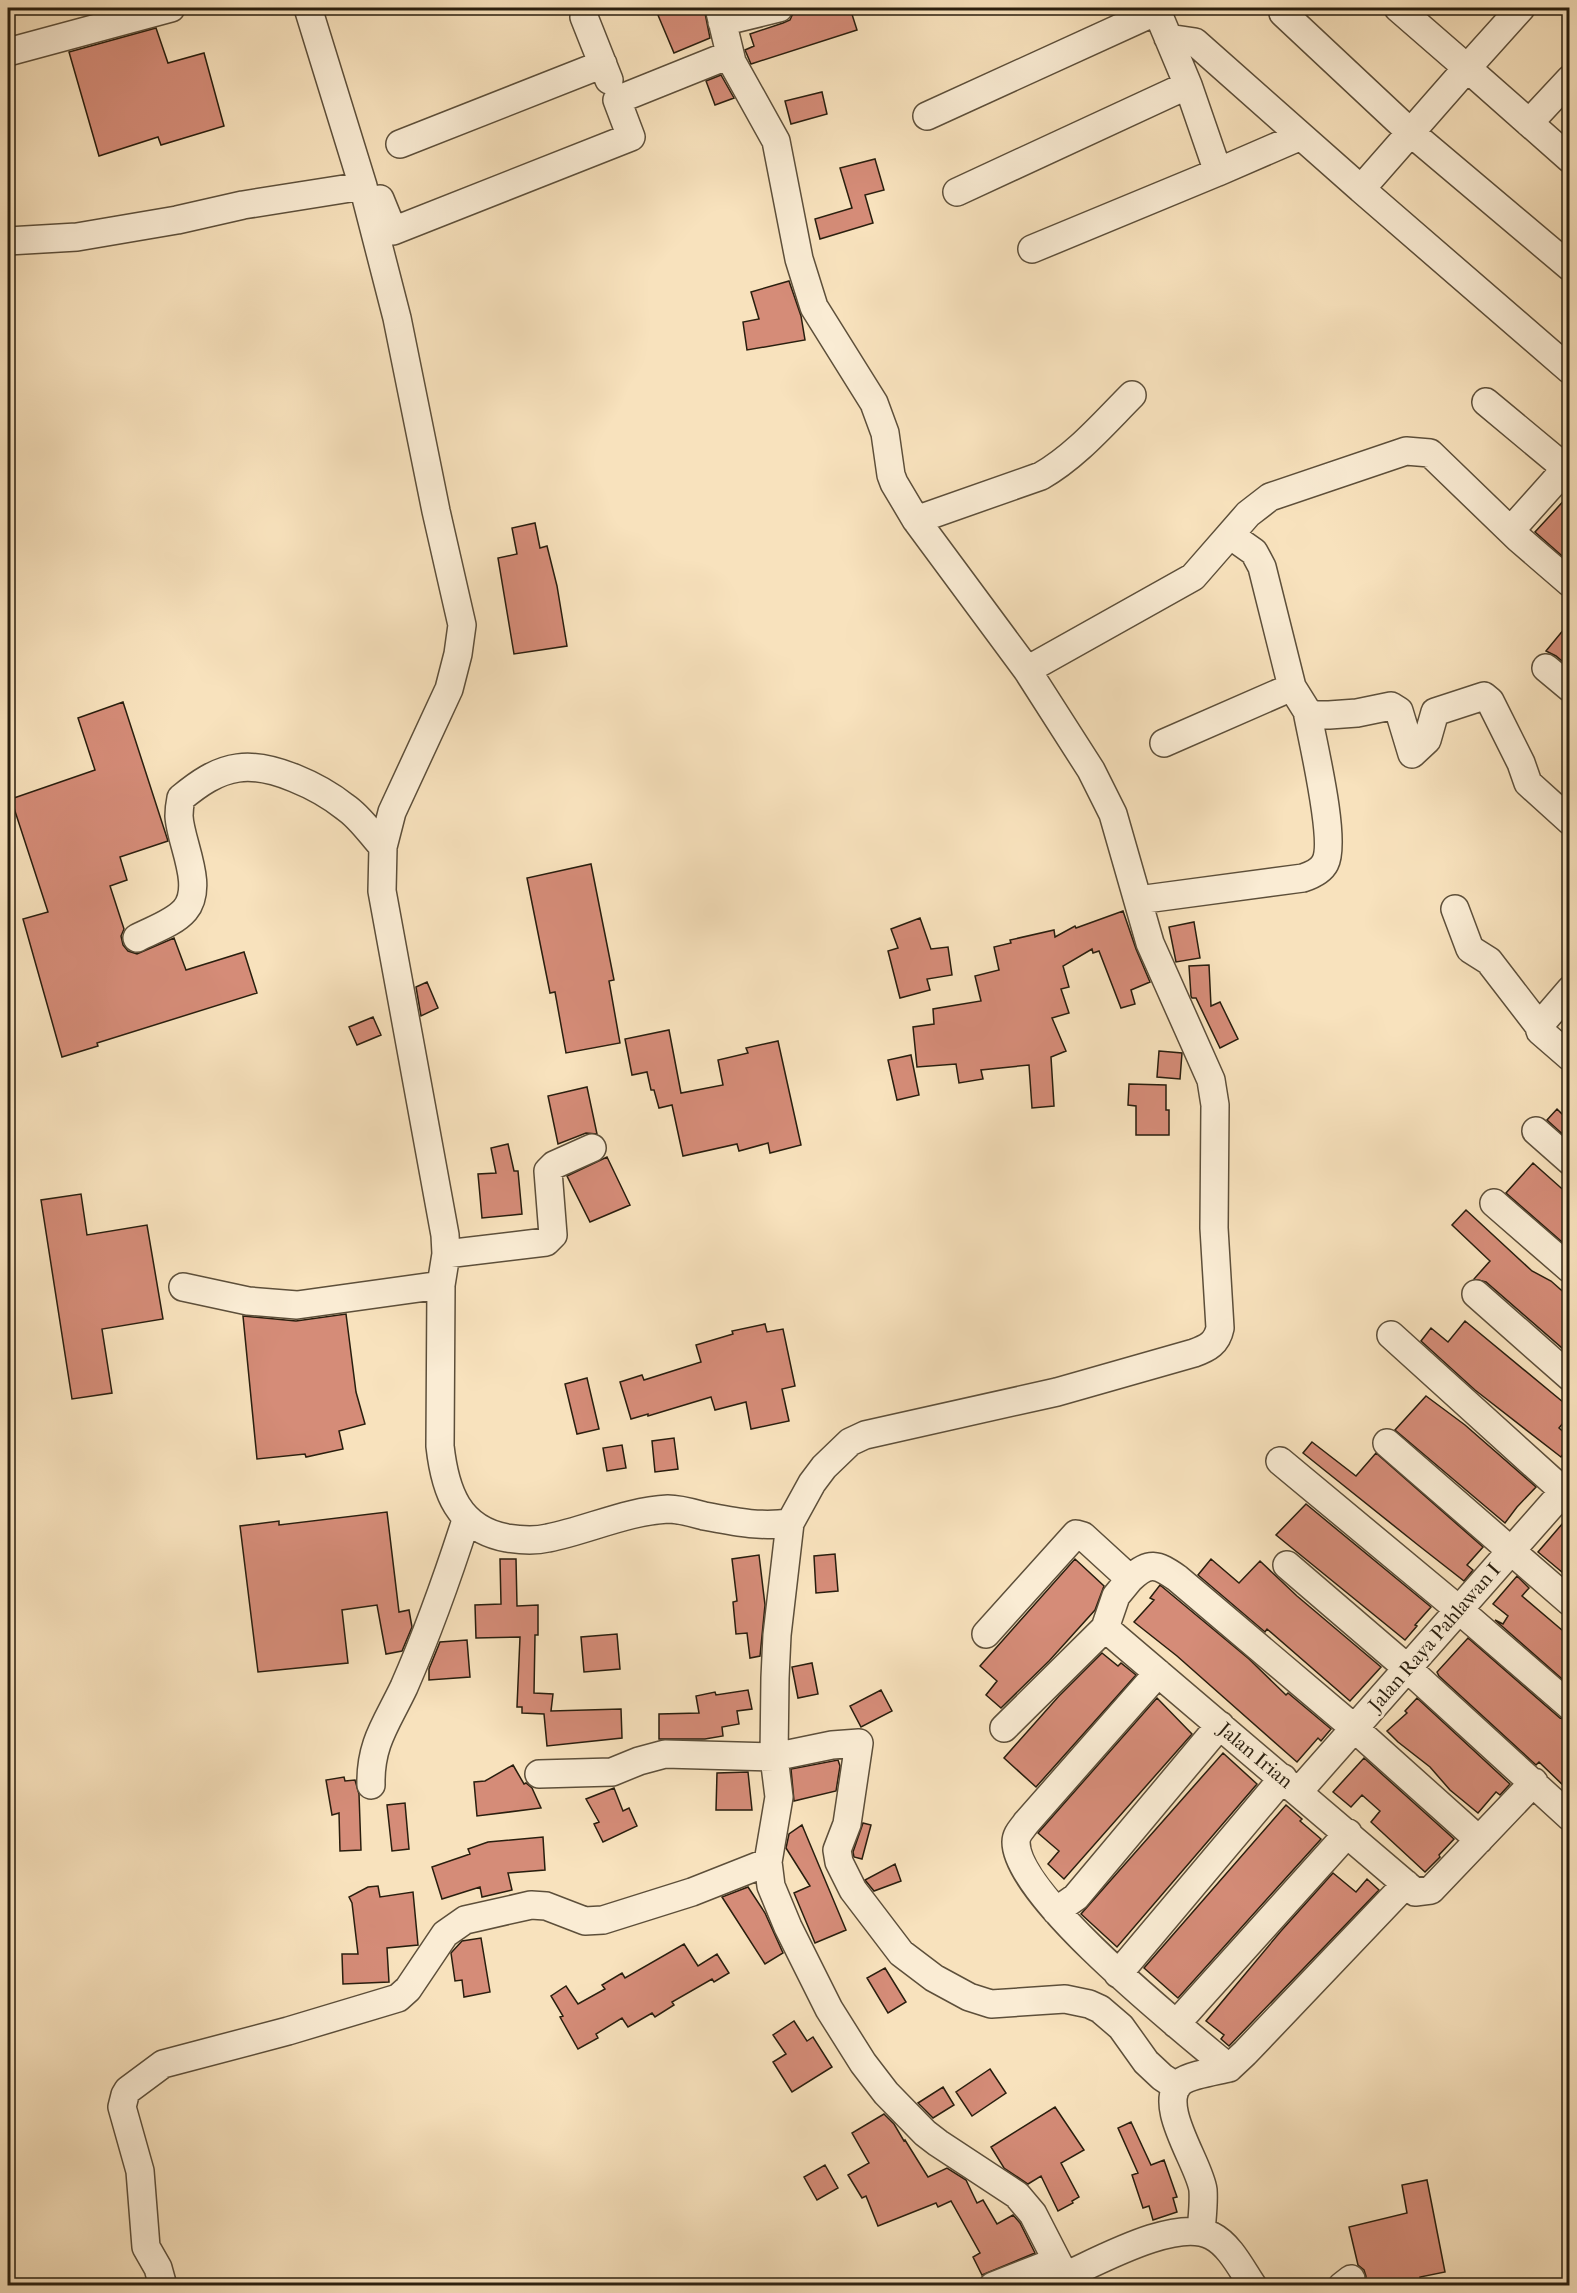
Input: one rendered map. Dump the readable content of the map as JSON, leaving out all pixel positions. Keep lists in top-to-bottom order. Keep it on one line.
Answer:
{"streets":{"street":["Jalan Raya Pahlawan I","Jalan Irian"]},"crossings":[["Jalan Raya Pahlawan I","Jalan Irian"]]}
